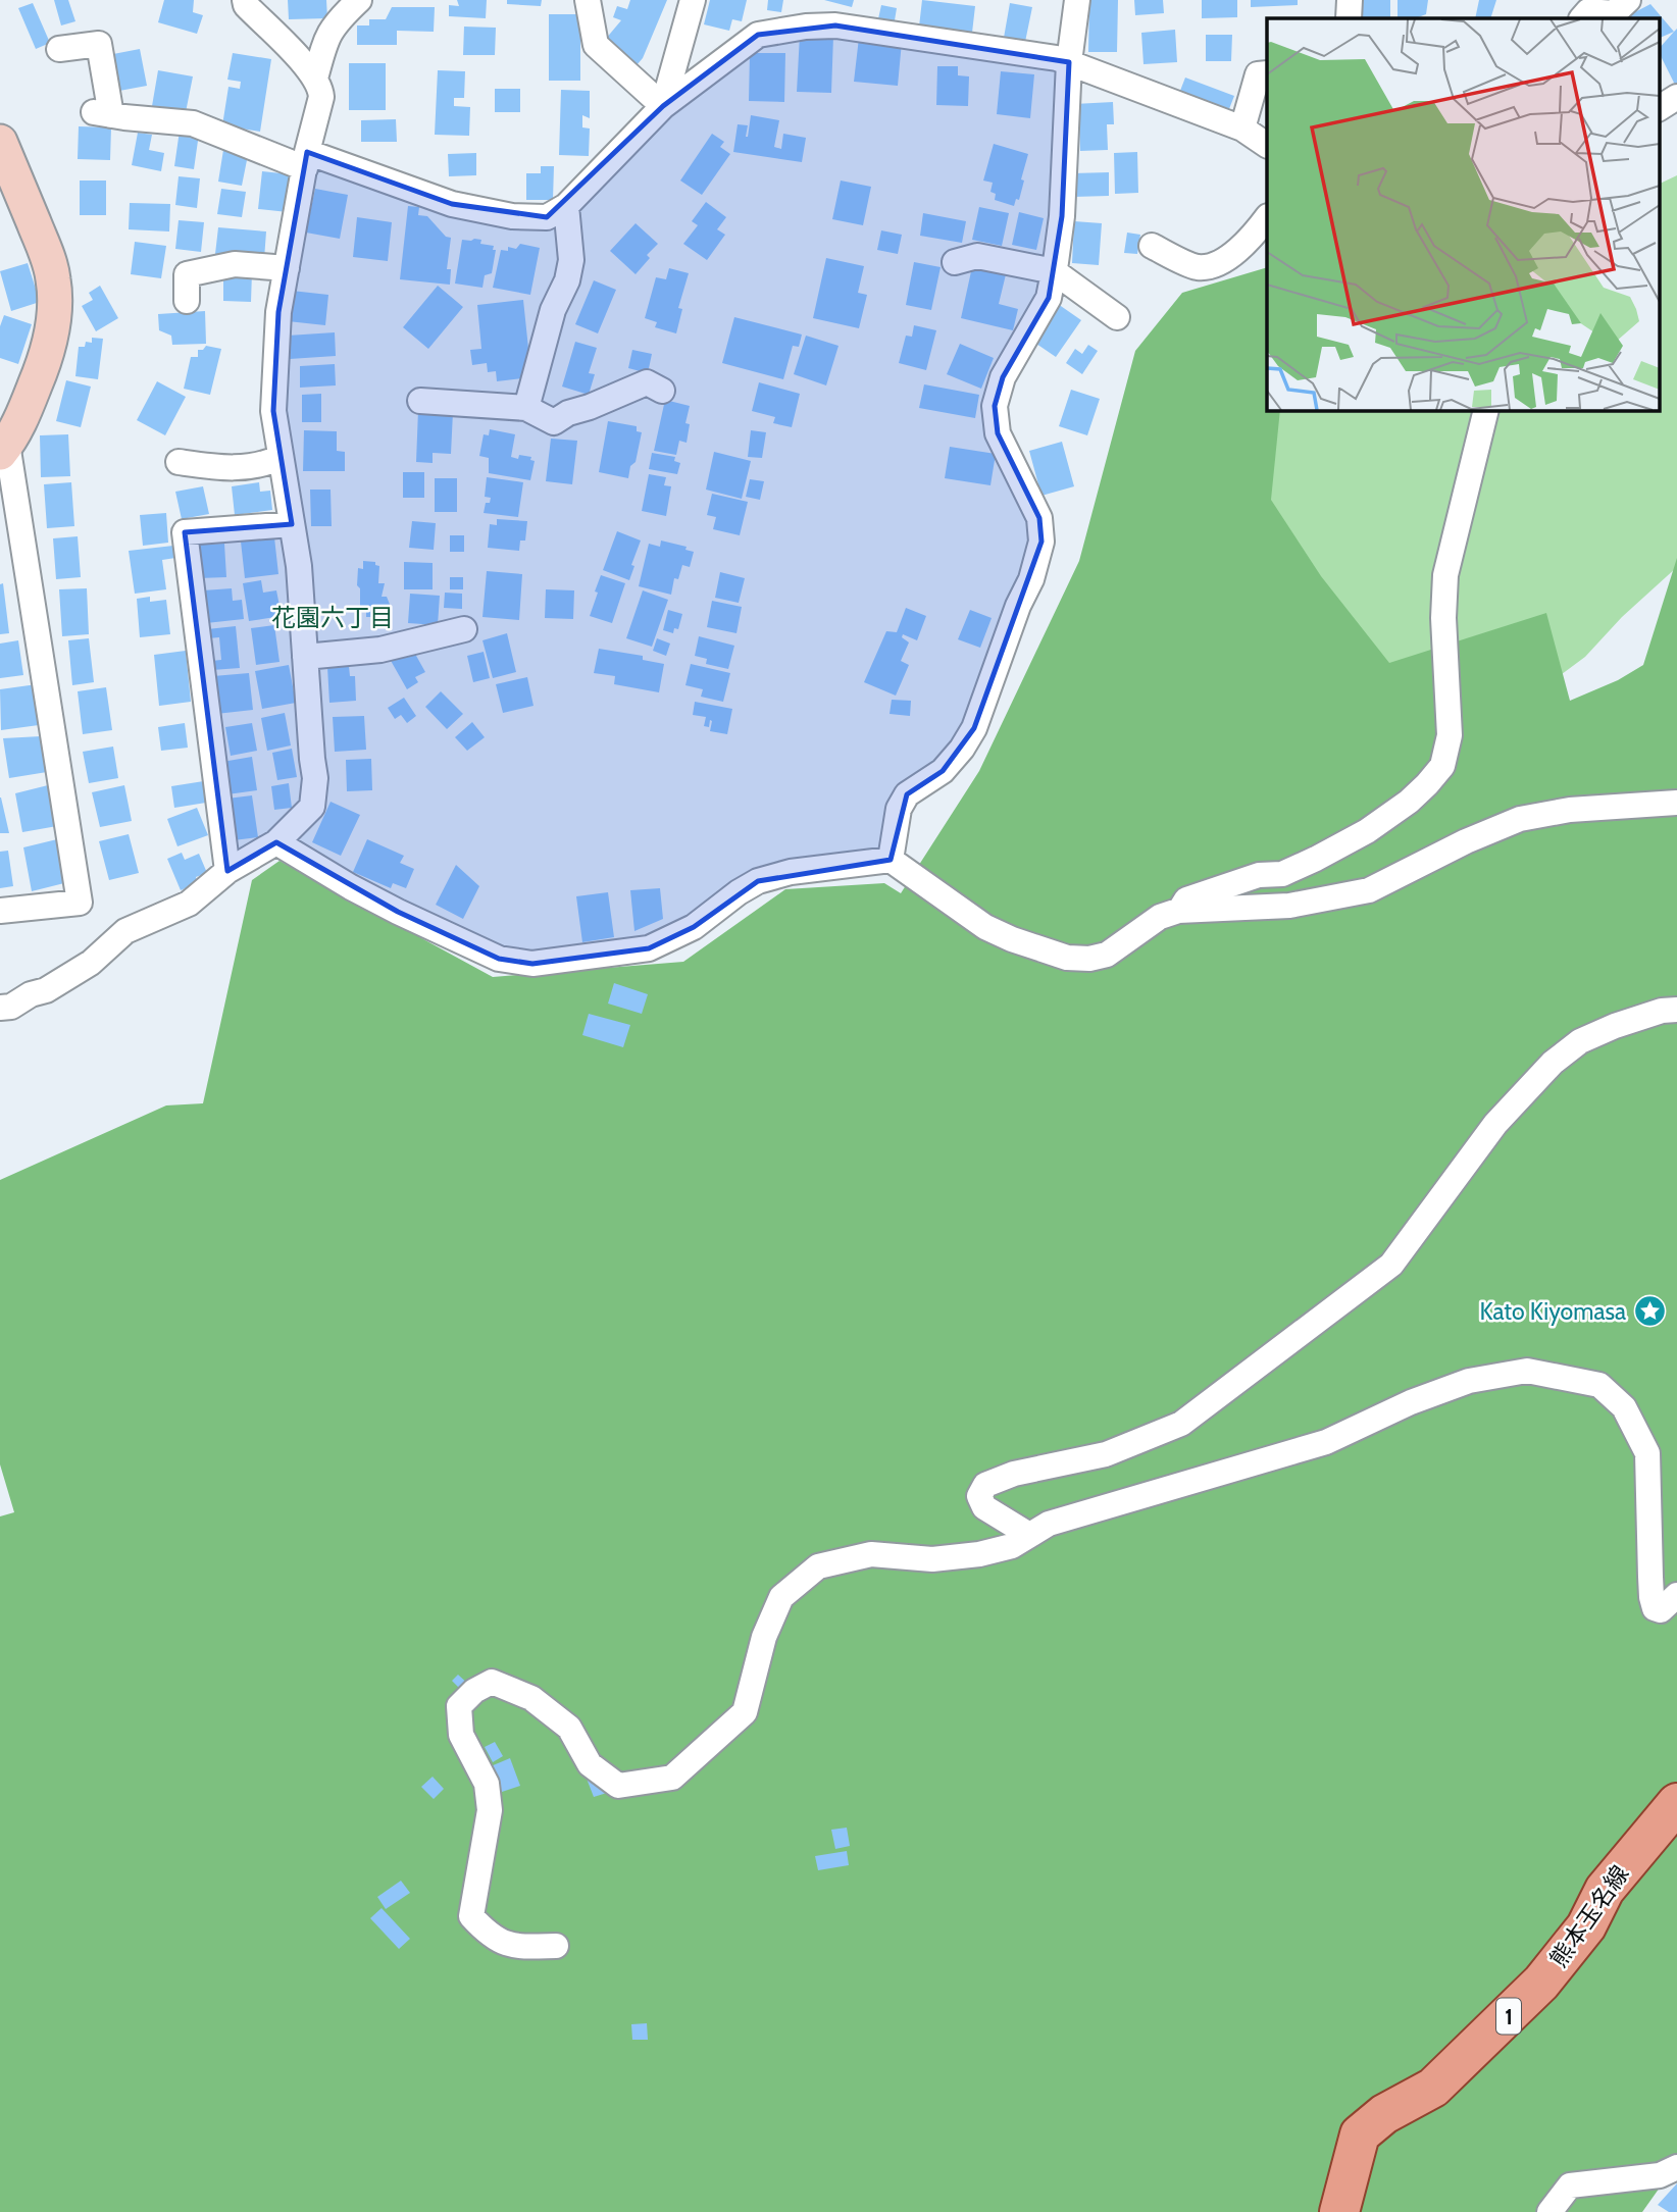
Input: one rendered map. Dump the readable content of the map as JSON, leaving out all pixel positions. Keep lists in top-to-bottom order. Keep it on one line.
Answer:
{"streets":{"main road":["熊本玉名線","1"]},"districts":["花園六丁目"],"places":{"place":["Kato Kiyomasa"]}}
